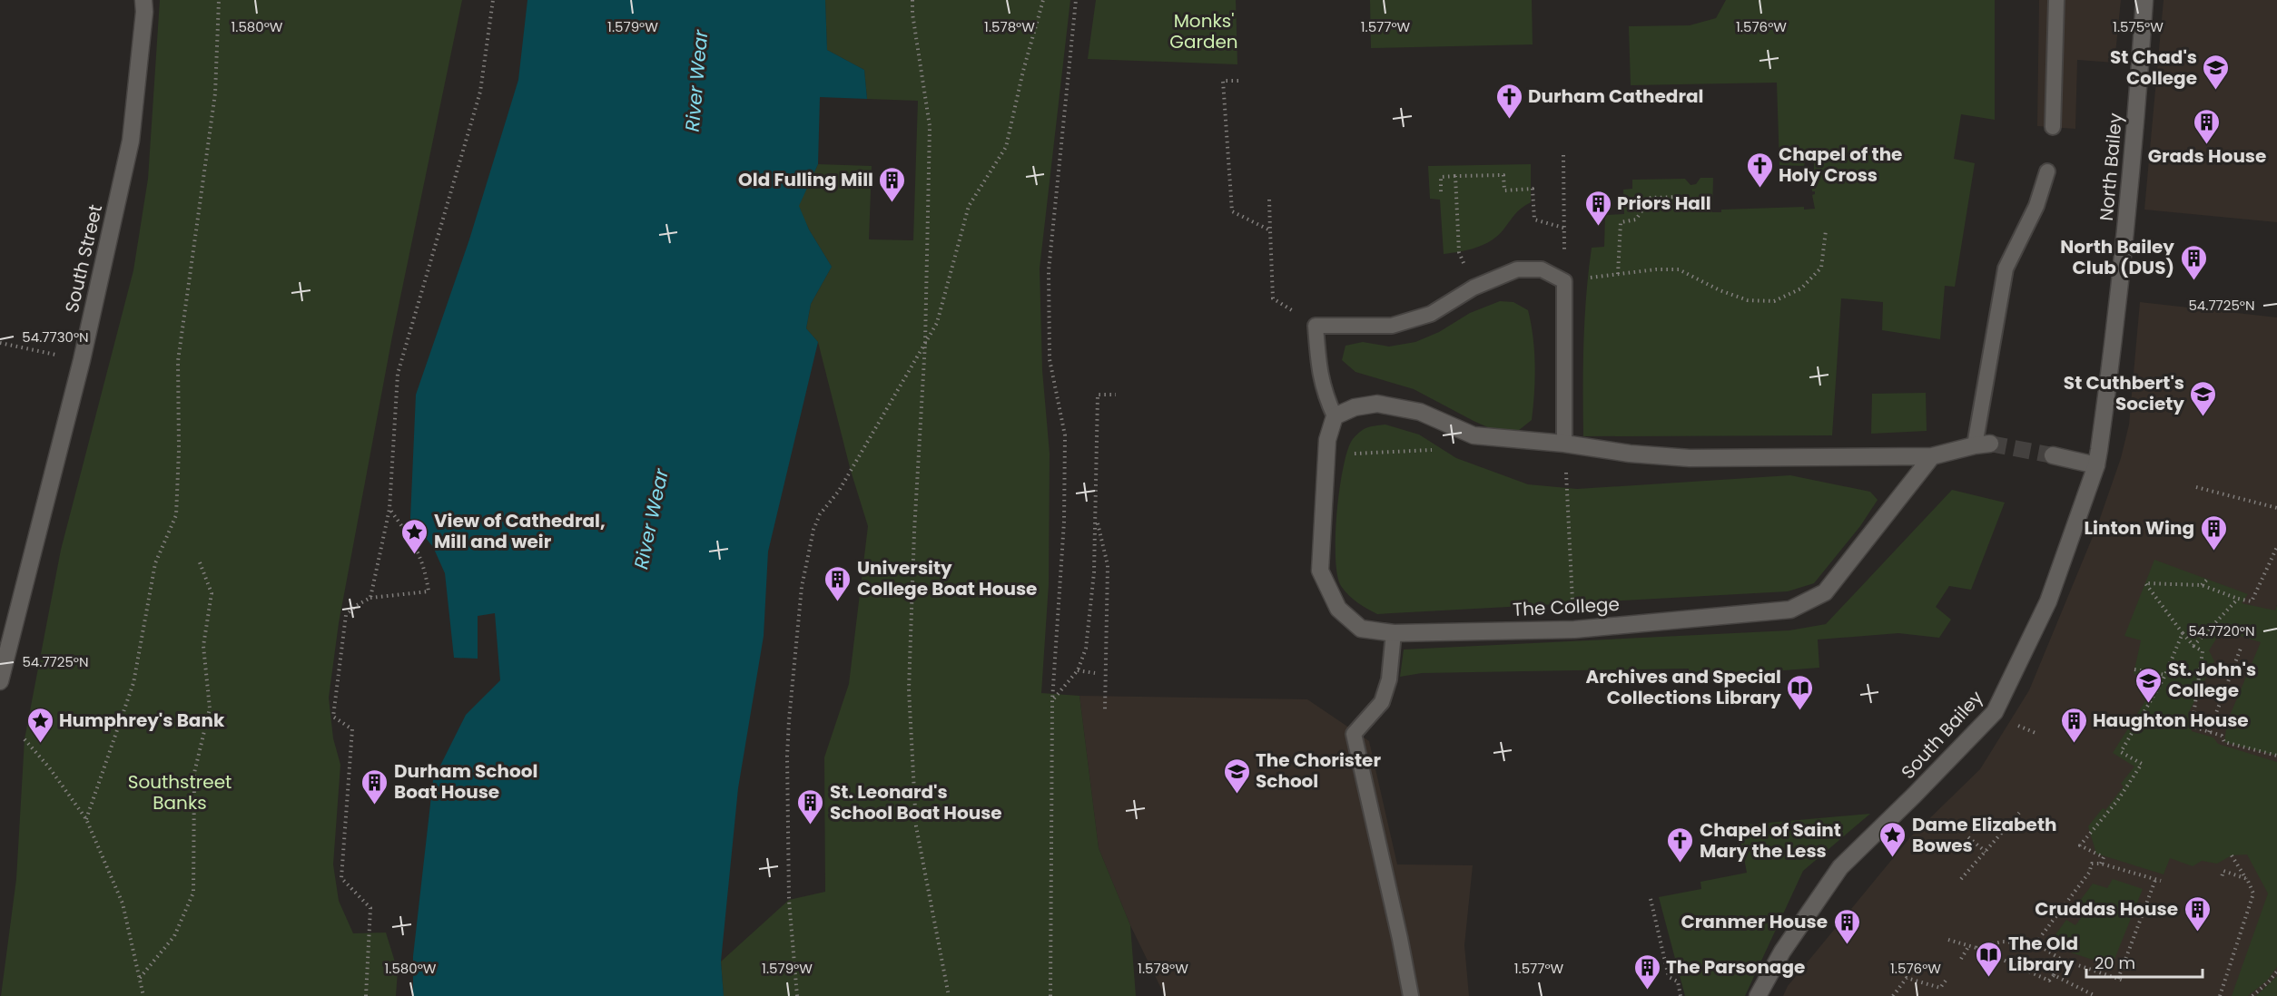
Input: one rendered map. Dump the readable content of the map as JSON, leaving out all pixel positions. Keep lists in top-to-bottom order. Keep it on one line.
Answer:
{"streets":{"street":["North Bailey","South Street","The College","South Bailey"]},"crossings":[["North Bailey","South Bailey"]],"water":["River Wear"],"parks":["Monks' Garden","Southstreet Banks"],"places":{"school or university":["St Chad's College","St Cuthbert's Society","St. John's College","The Chorister School"],"church":["Durham Cathedral","Chapel of the Holy Cross","Chapel of Saint Mary the Less"],"building":["Grads House","Old Fulling Mill","Priors Hall","North Bailey Club (DUS)","Linton Wing","University College Boat House","Haughton House","Durham School Boat House","St. Leonard's School Boat House","Cruddas House","Cranmer House","The Parsonage"],"place":["View of Cathedral, Mill and weir","Humphrey's Bank","Dame Elizabeth Bowes"],"library":["Archives and Special Collections Library","The Old Library"]},"scale_bar":"20 m","coordinates":["1.580°W","1.579°W","1.578°W","1.577°W","1.576°W","1.575°W","54.7725°N","54.7730°N","54.7720°N"]}
